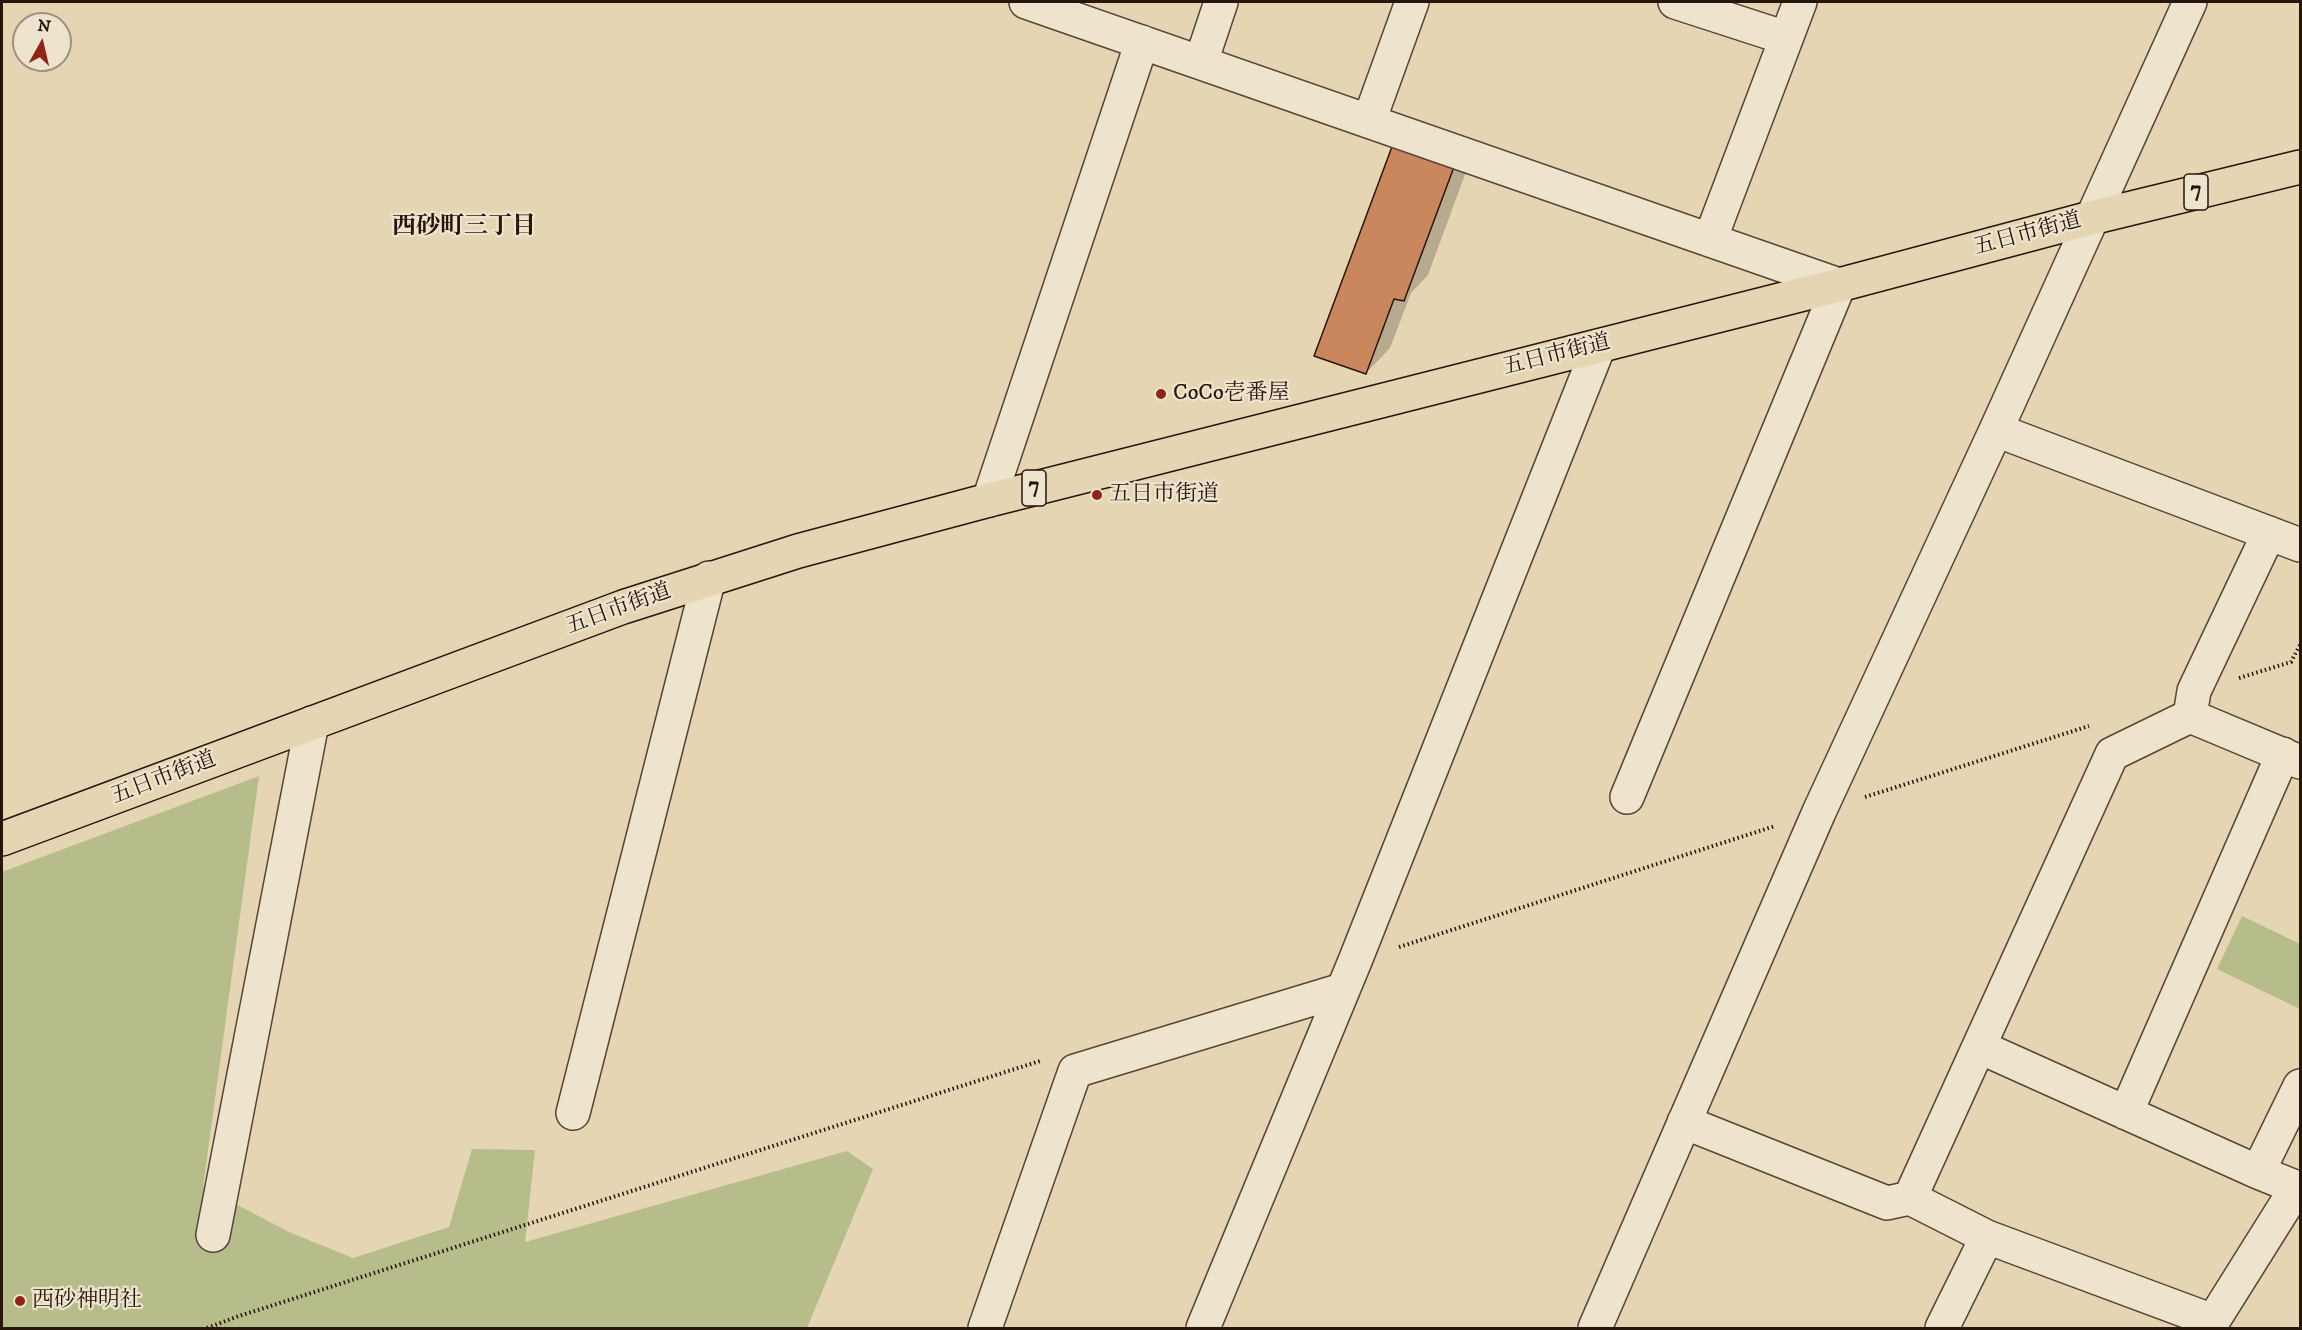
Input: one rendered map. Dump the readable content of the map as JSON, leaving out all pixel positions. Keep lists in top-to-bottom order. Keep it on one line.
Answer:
{"streets":{"main road":["7","五日市街道"]},"districts":["西砂町三丁目"],"places":["CoCo壱番屋","五日市街道","西砂神明社"],"north":"top"}
